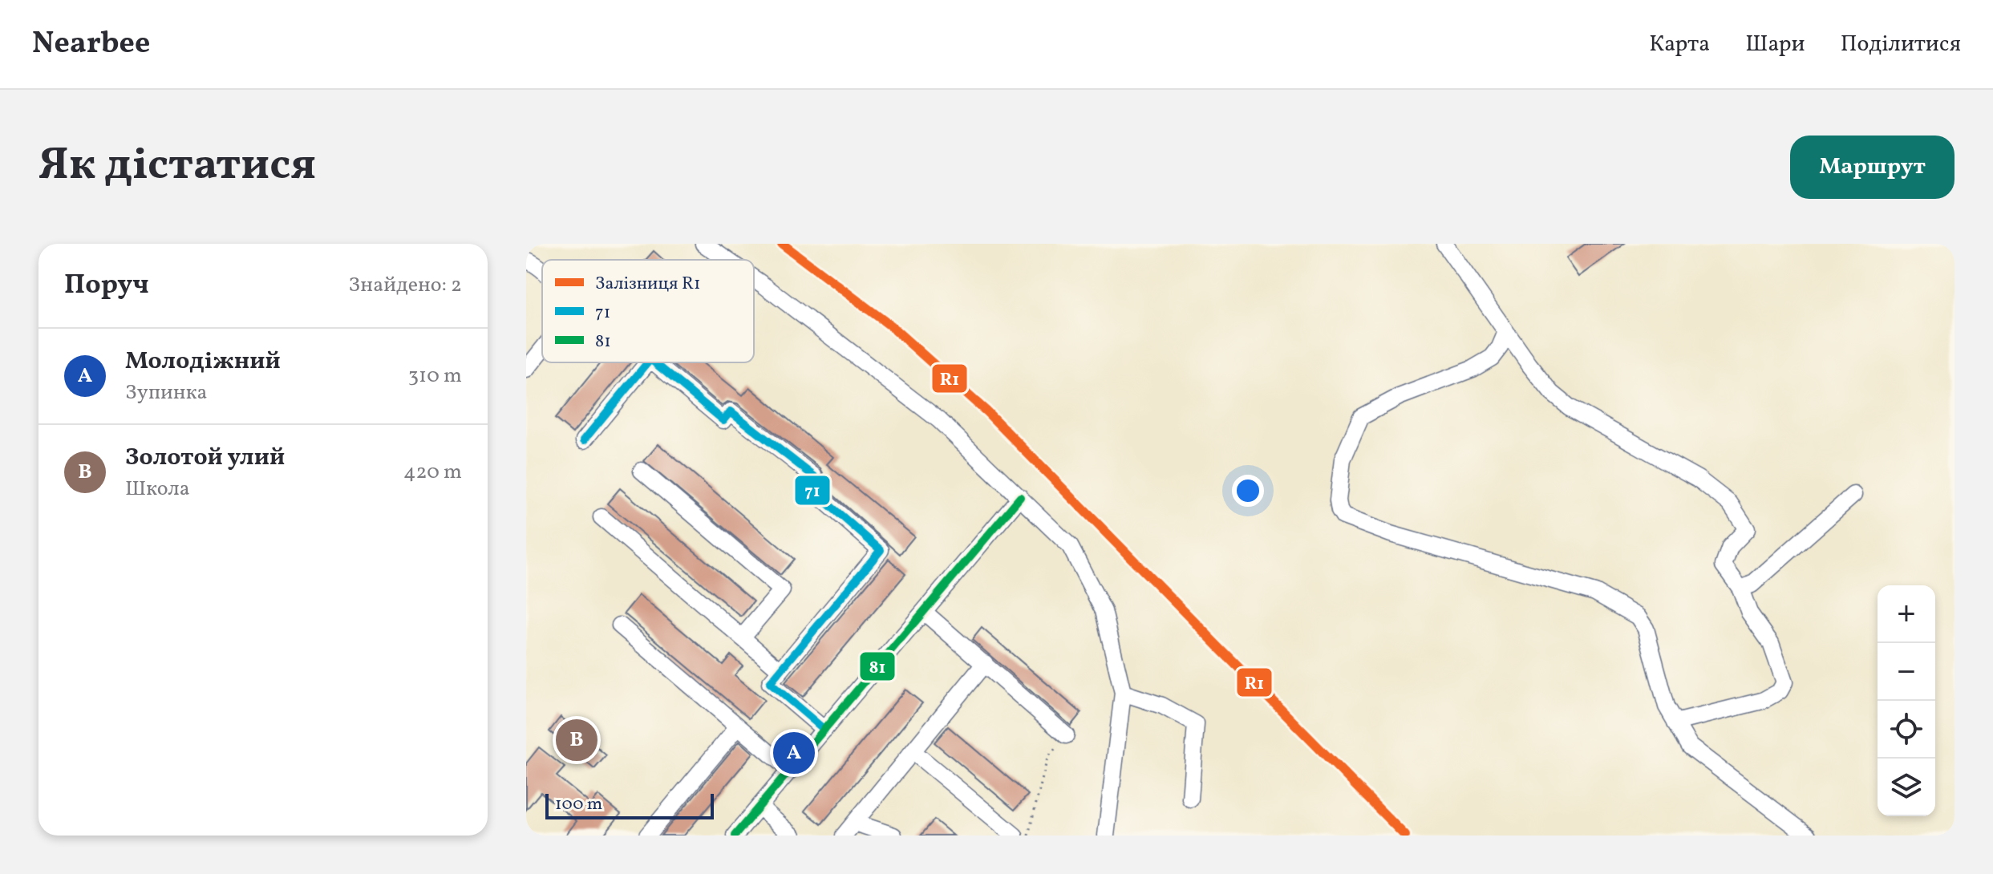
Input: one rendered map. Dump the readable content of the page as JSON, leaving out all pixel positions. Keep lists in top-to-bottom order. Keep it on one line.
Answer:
{"lines":["rail line R1","transit line 71","transit line 81"],"legend":["Залізниця R1","71","81"],"scale_bar":"100 m","page":{"header":"Nearbee","nav":["Карта","Шари","Поділитися"],"title":"Як дістатися","buttons":"Маршрут","heading":["Поруч","Знайдено: 2"],"list":[{"mark":"A","name":"Молодіжний","note":"Зупинка","value":"310 m"},{"mark":"B","name":"Золотой улий","note":"Школа","value":"420 m"}],"map_buttons":["+","−"],"pins":["B","A"],"scale":"100 m"}}
